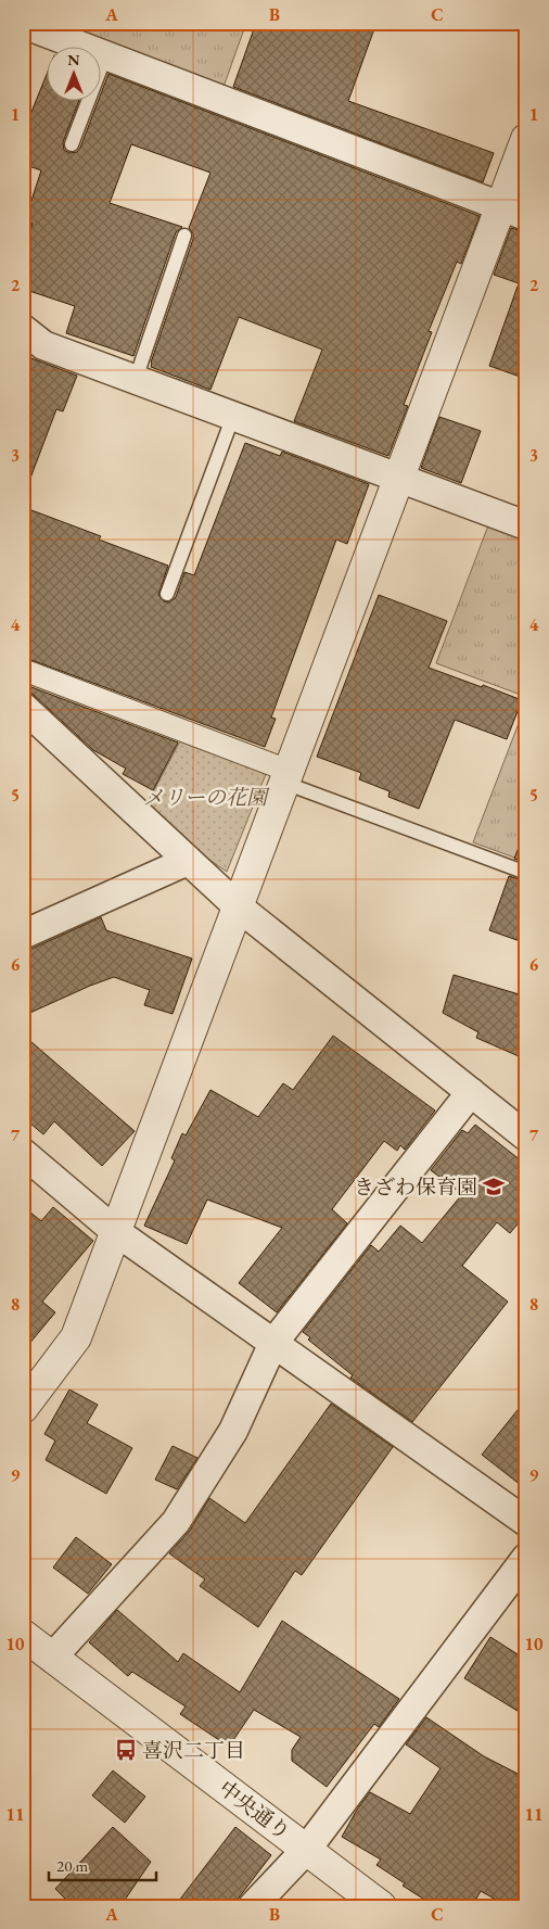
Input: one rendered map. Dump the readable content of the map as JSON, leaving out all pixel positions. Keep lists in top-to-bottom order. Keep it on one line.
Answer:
{"streets":{"street":["中央通り"]},"parks":["メリーの花園"],"places":{"school or university":["きざわ保育園"],"bus stop":["喜沢二丁目"]},"scale_bar":"20 m","north":"top","grid":{"columns":["A","B","C"],"rows":["1","2","3","4","5","6","7","8","9","10","11"]}}
